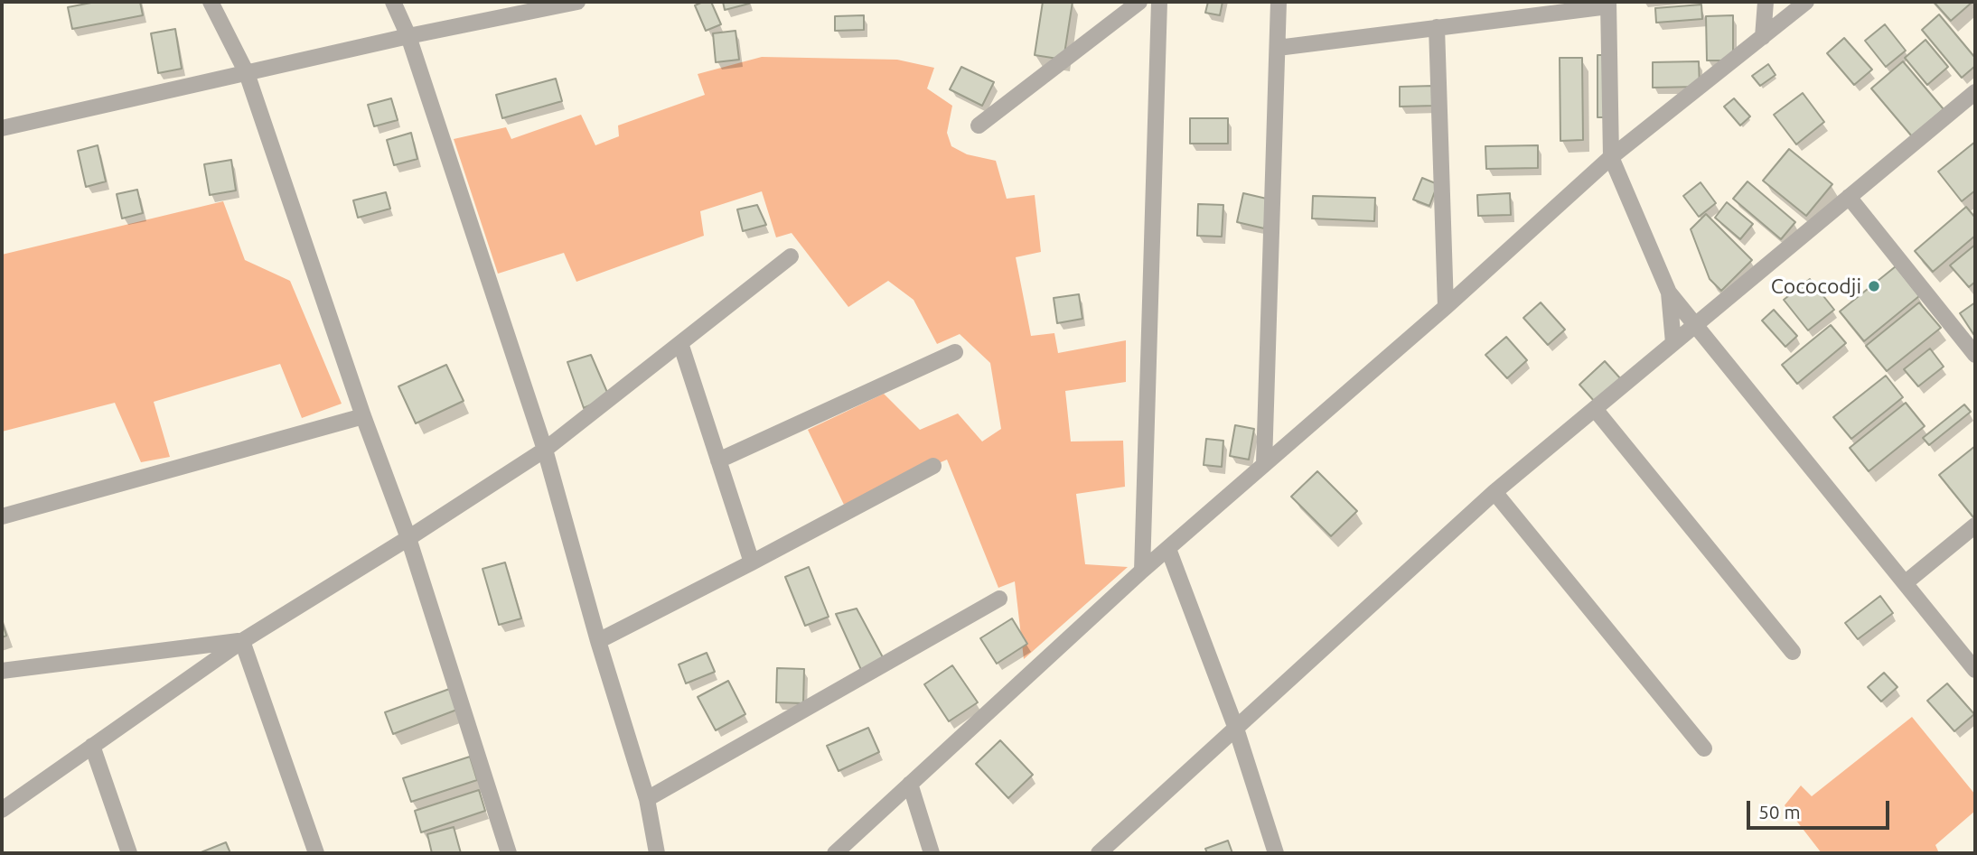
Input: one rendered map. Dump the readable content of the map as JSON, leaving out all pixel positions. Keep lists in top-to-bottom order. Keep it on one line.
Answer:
{"places":["Cococodji"],"scale_bar":"50 m"}
